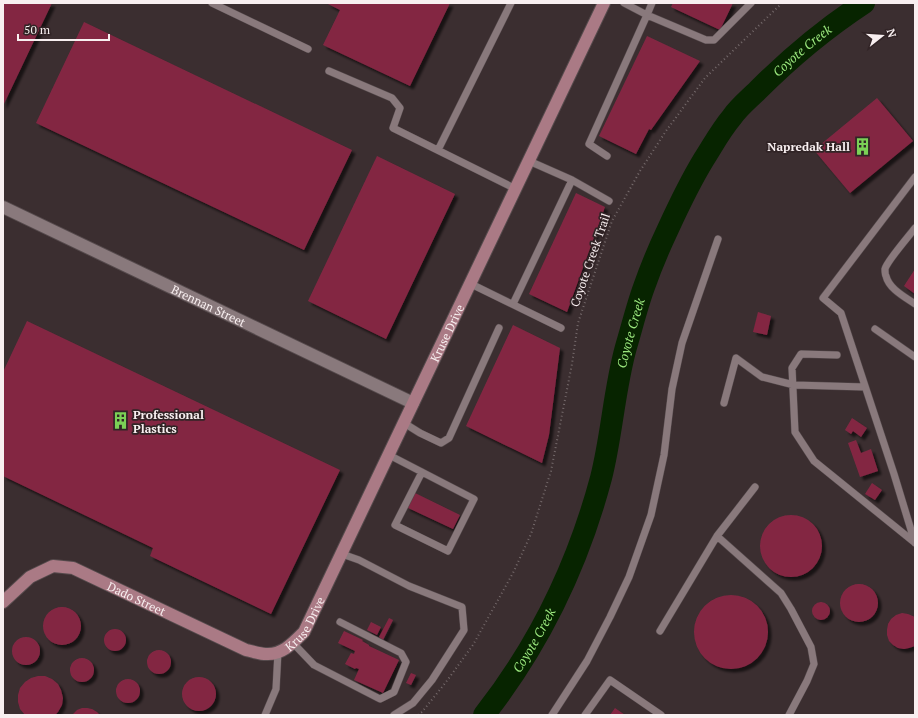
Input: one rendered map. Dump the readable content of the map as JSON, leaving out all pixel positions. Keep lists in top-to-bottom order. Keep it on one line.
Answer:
{"streets":{"street":["Brennan Street","Kruse Drive","Dado Street"],"path":["Coyote Creek Trail"]},"crossings":[["Brennan Street","Kruse Drive"],["Kruse Drive","Dado Street"]],"water":["Coyote Creek"],"places":{"building":["Napredak Hall","Professional Plastics"]},"scale_bar":"50 m","north":"right"}
